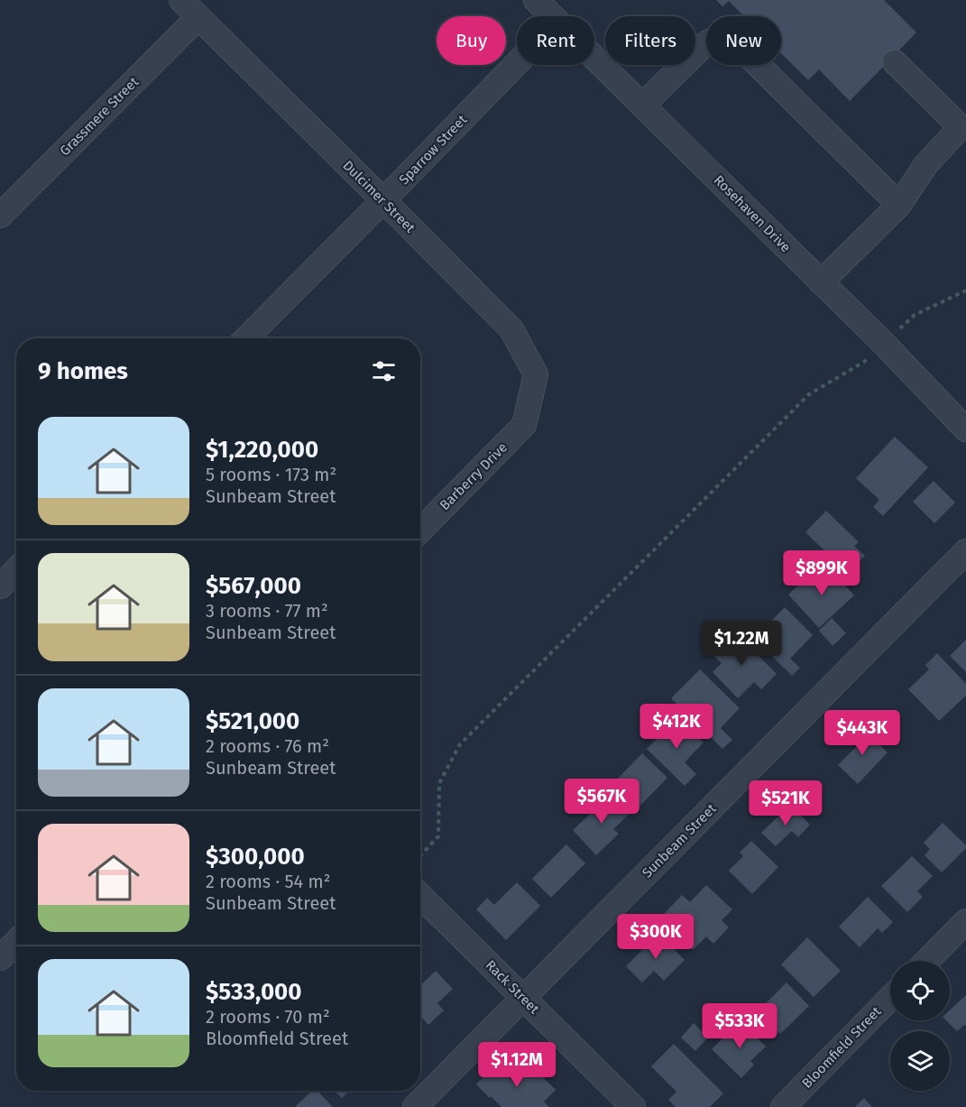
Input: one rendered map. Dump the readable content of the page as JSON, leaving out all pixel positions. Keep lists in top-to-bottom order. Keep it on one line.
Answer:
{"streets":{"street":["Grassmere Street","Sparrow Street","Dulcimer Street","Rosehaven Drive","Barberry Drive","Sunbeam Street","Rack Street","Bloomfield Street"]},"crossings":[["Grassmere Street","Dulcimer Street"],["Sparrow Street","Dulcimer Street"],["Dulcimer Street","Barberry Drive"],["Sunbeam Street","Rack Street"]],"page":{"chip":["Buy","Rent","Filters","New"],"heading":"9 homes","list":[{"name":"$1,220,000","note":"5 rooms · 173 m² · Sunbeam Street"},{"name":"$567,000","note":"3 rooms · 77 m² · Sunbeam Street"},{"name":"$521,000","note":"2 rooms · 76 m² · Sunbeam Street"},{"name":"$300,000","note":"2 rooms · 54 m² · Sunbeam Street"},{"name":"$533,000","note":"2 rooms · 70 m² · Bloomfield Street"}],"price":["$899K","$1.22M","$412K","$443K","$567K","$521K","$300K","$533K","$1.12M"]}}
